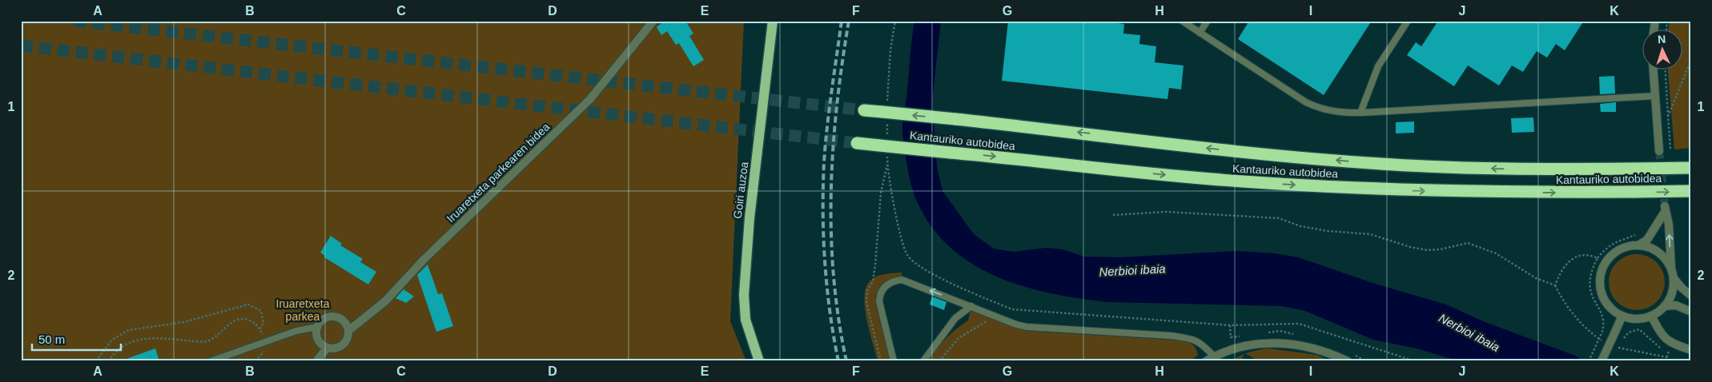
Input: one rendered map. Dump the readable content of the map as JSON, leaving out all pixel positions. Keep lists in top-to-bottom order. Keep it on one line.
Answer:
{"streets":{"highway":["Kantauriko autobidea"],"main road":["Goiri auzoa"],"street":["Iruaretxeta parkearen bidea"]},"water":["Nerbioi ibaia"],"parks":["Iruaretxeta parkea"],"scale_bar":"50 m","north":"top","grid":{"columns":["A","B","C","D","E","F","G","H","I","J","K"],"rows":["1","2"]}}
